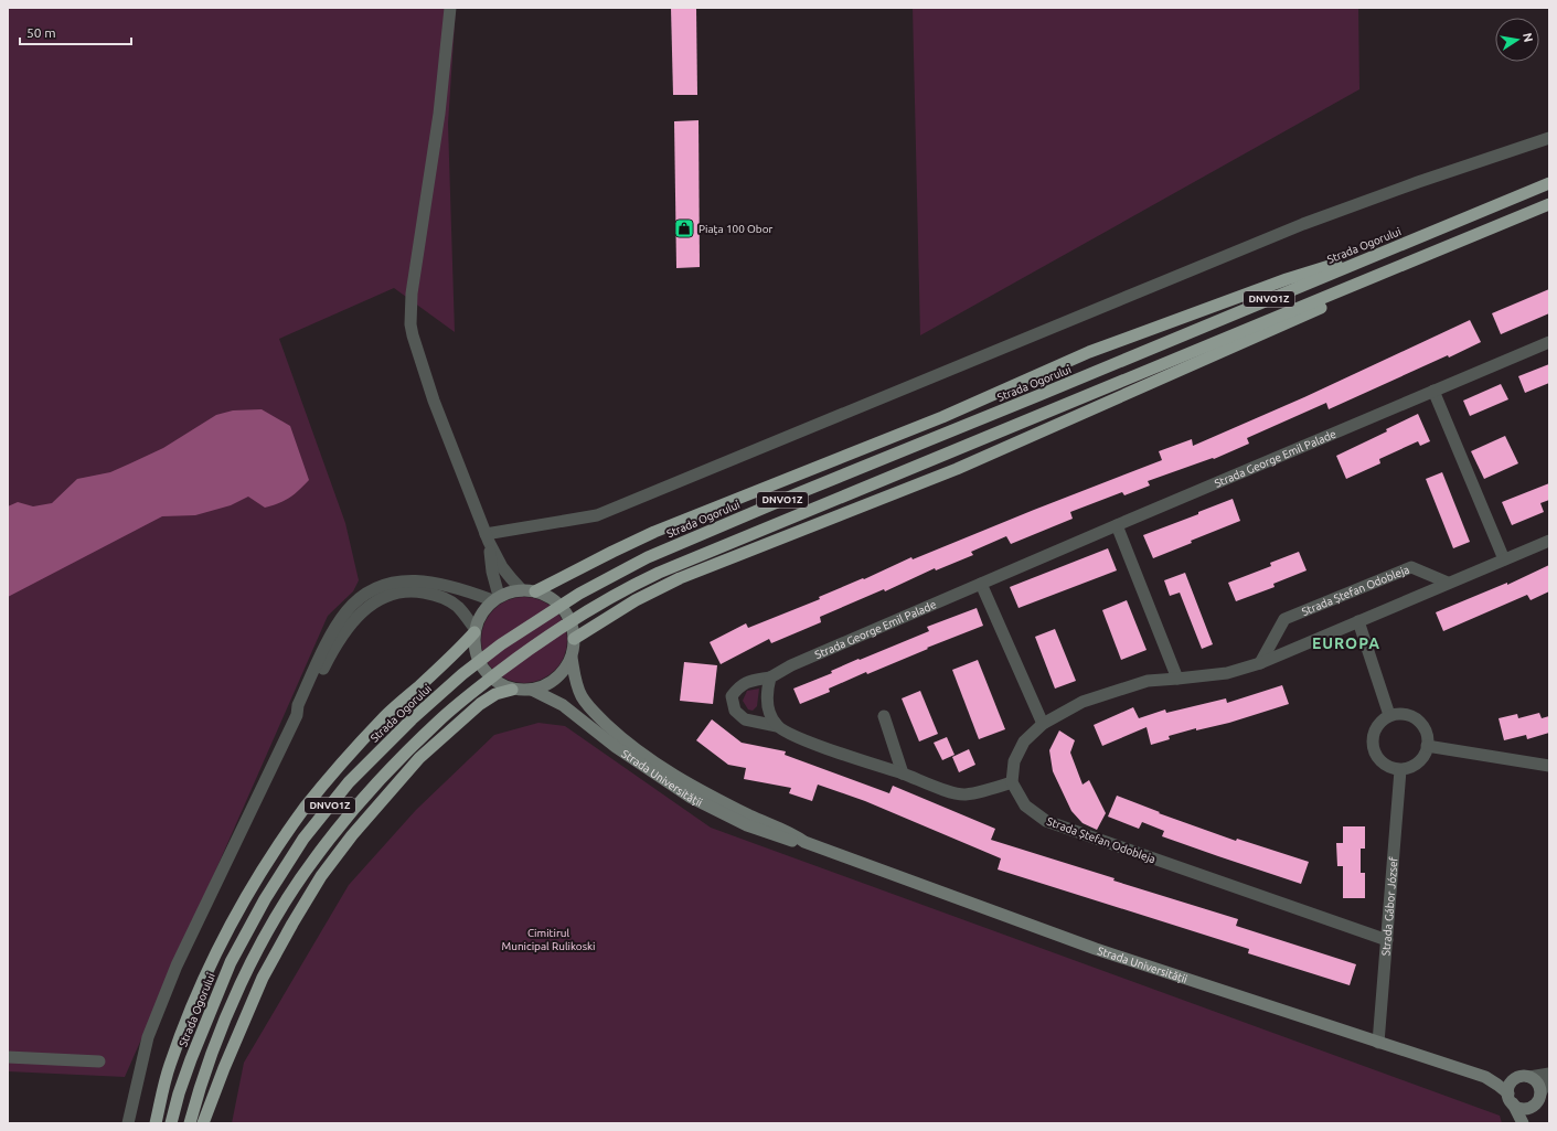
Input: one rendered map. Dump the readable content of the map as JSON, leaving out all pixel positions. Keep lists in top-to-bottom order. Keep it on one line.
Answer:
{"streets":{"highway":["Strada Ogorului","DNVO1Z"],"main road":["Strada Universității"],"street":["Strada George Emil Palade","Strada Ștefan Odobleja","Strada Gábor József"]},"crossings":[["Strada George Emil Palade","Strada Ștefan Odobleja"],["Strada Ștefan Odobleja","Strada Gábor József"],["Strada Universității","Strada Gábor József"]],"districts":["EUROPA"],"parks":["Cimitirul Municipal Rulikoski"],"places":{"shop":["Piața 100 Obor"]},"scale_bar":"50 m","north":"right"}
